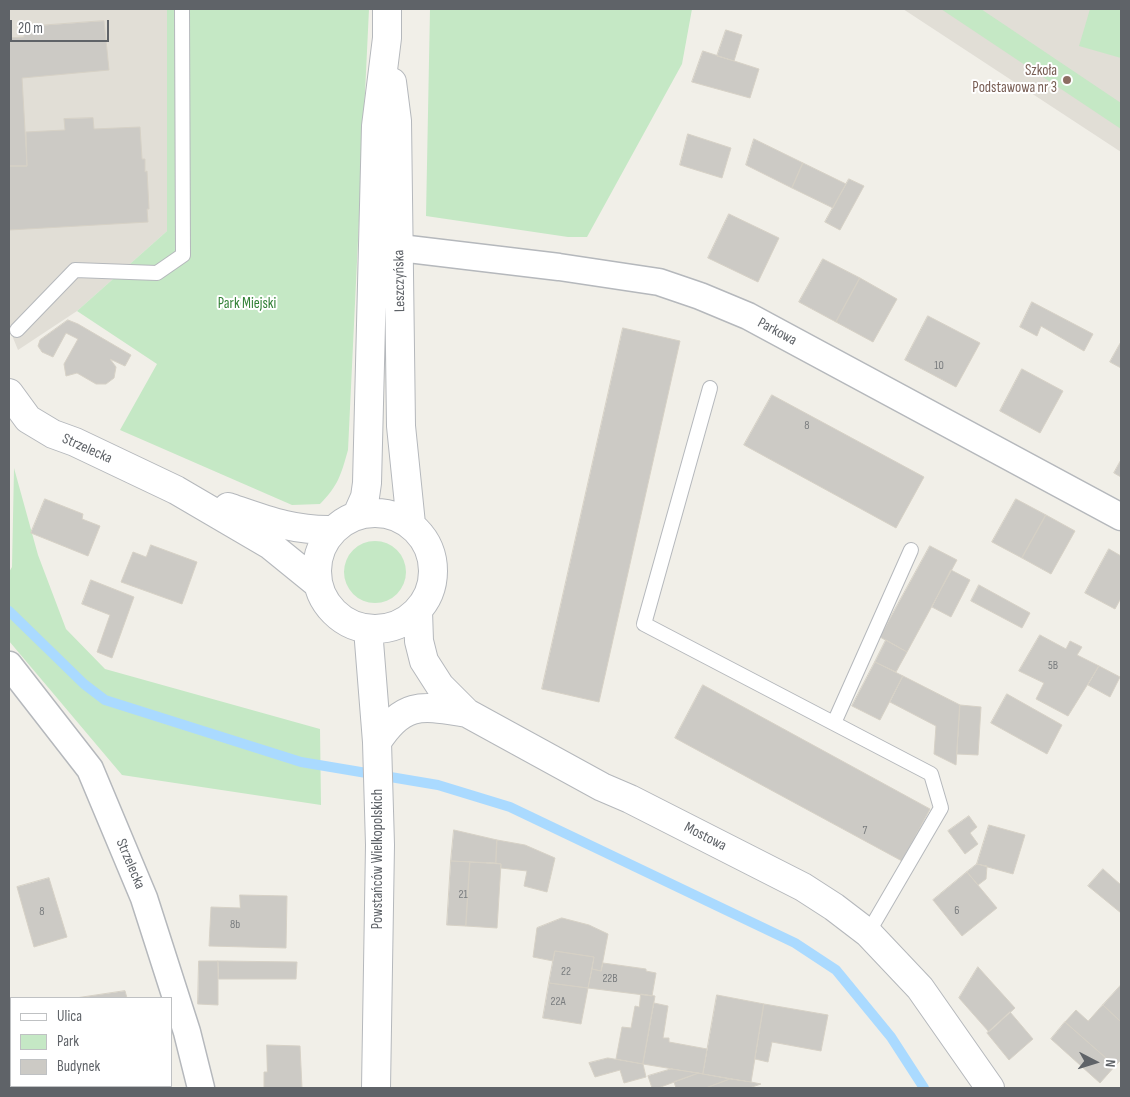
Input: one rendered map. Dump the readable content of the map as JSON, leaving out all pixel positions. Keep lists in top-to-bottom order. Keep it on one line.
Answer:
{"streets":{"street":["Leszczyńska","Parkowa","Strzelecka","Mostowa","Powstańców Wielkopolskich"]},"crossings":[["Leszczyńska","Parkowa"],["Leszczyńska","Strzelecka"],["Leszczyńska","Mostowa"],["Leszczyńska","Powstańców Wielkopolskich"],["Strzelecka","Mostowa"],["Strzelecka","Powstańców Wielkopolskich"],["Mostowa","Powstańców Wielkopolskich"]],"parks":["Park Miejski"],"places":["Szkoła Podstawowa nr 3"],"house_numbers":["10","8","5B","7","21","6","8","8b","22","22B","22A"],"legend":["Ulica","Park","Budynek"],"scale_bar":"20 m","north":"right"}
